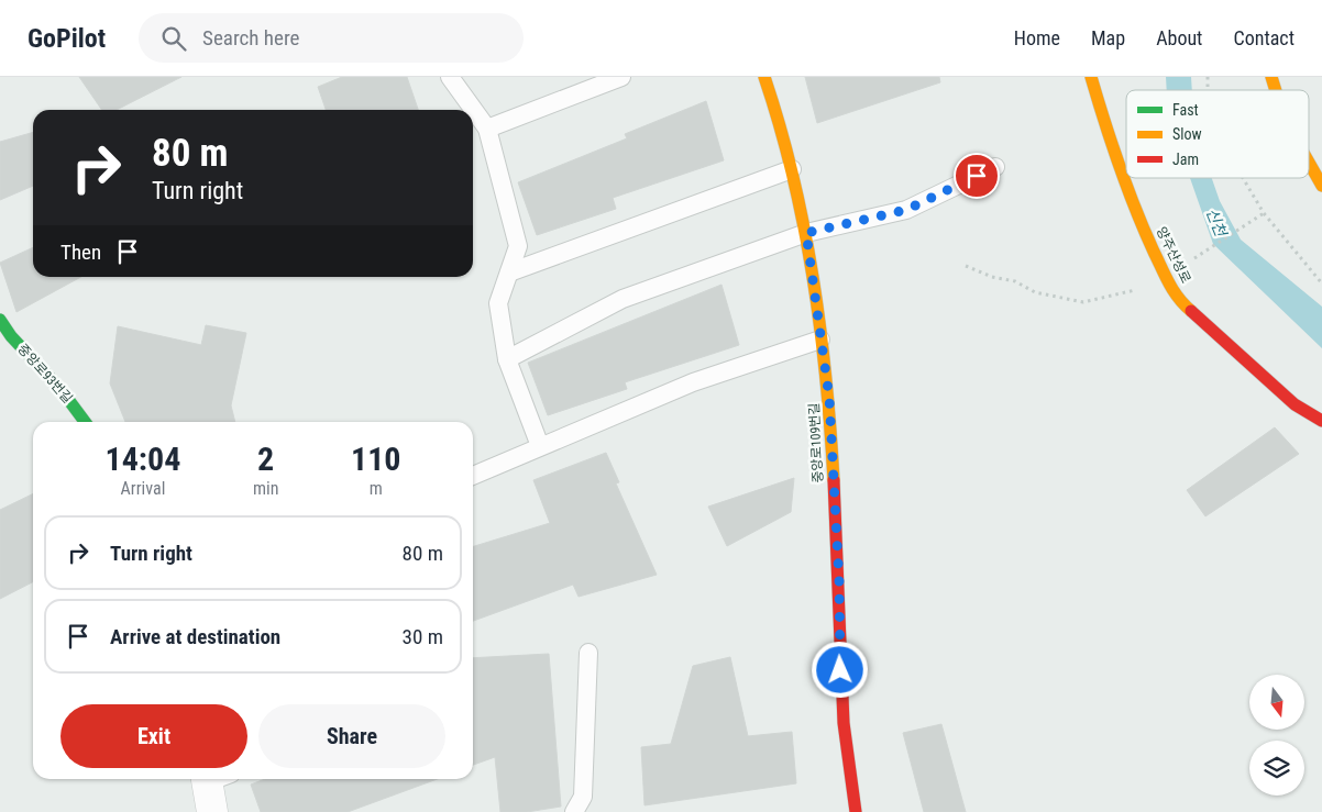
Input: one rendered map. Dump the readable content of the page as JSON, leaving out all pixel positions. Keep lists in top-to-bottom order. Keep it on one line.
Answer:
{"streets":{"street":["양주산성로","중앙로93번길","중앙로109번길"]},"water":["신천"],"legend":["Fast","Slow","Jam"],"north":"bottom","page":{"header":"GoPilot","search":"Search here","nav":["Home","Map","About","Contact"],"turn":["80 m","Turn right"],"then":"Then","eta":["14:04","Arrival","2","min","110","m"],"list":[{"name":"Turn right","value":"80 m"},{"name":"Arrive at destination","value":"30 m"}],"buttons":["Exit","Share"]}}
